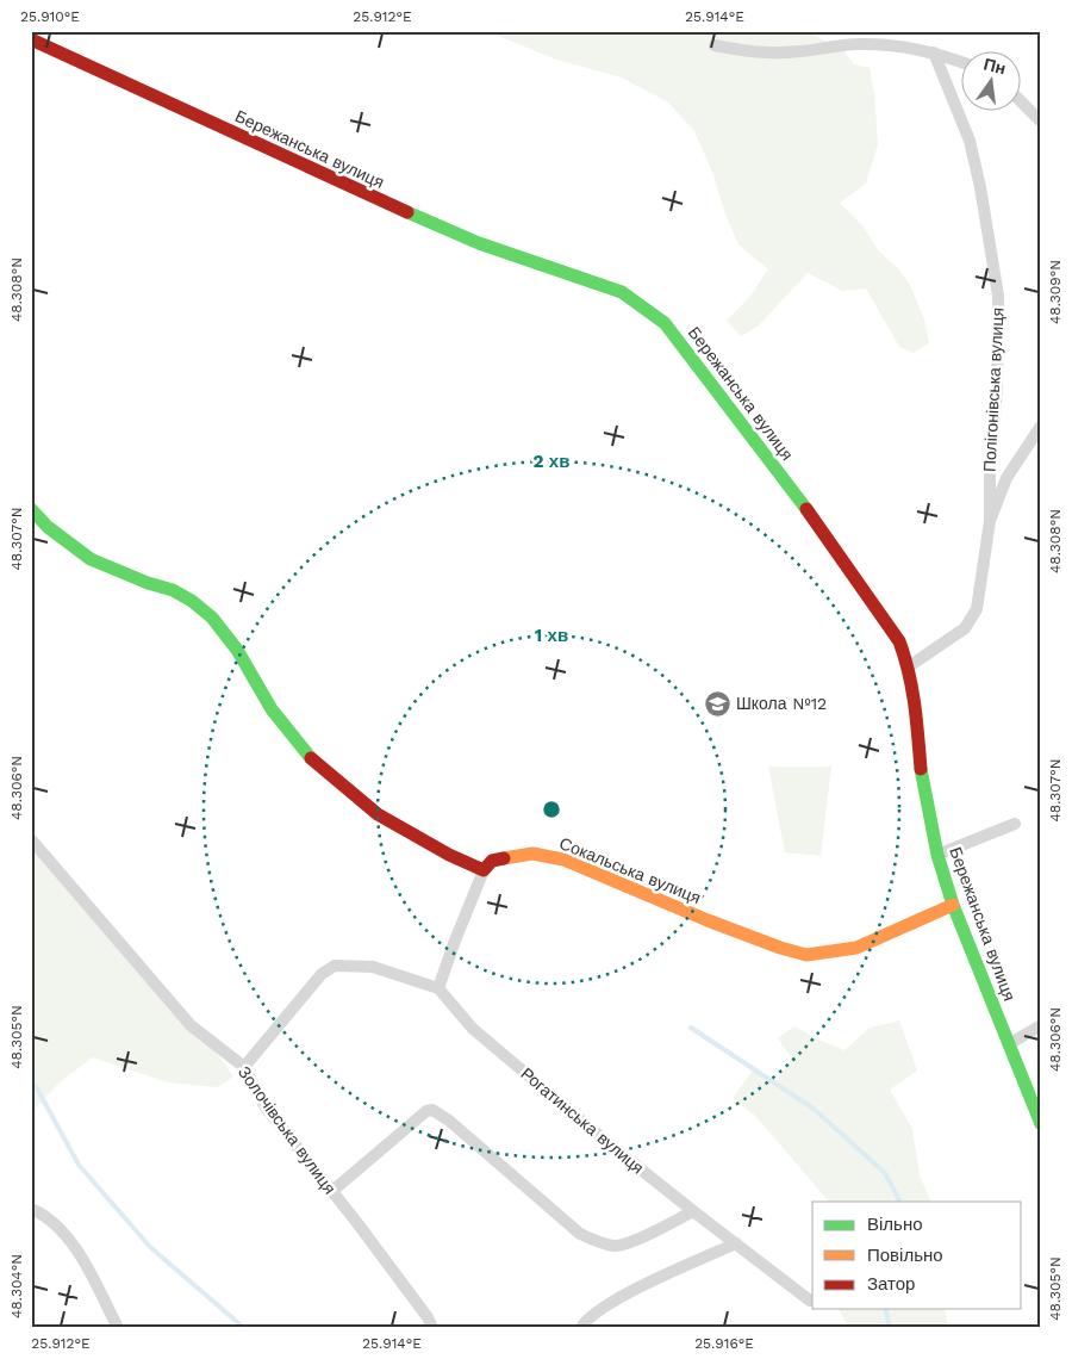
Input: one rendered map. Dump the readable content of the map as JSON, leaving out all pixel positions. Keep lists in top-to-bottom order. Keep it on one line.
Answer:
{"streets":{"street":["Бережанська вулиця","Полігонівська вулиця","Сокальська вулиця","Рогатинська вулиця","Золочівська вулиця"]},"crossings":[["Бережанська вулиця","Сокальська вулиця"]],"places":{"school or university":["Школа №12"]},"legend":["Вільно","Повільно","Затор"],"north":"top","coordinates":["25.910°E","25.912°E","25.914°E","48.308°N","48.309°N","48.307°N","48.306°N","48.305°N","48.304°N","25.916°E"],"rings":["2 хв","1 хв"]}
